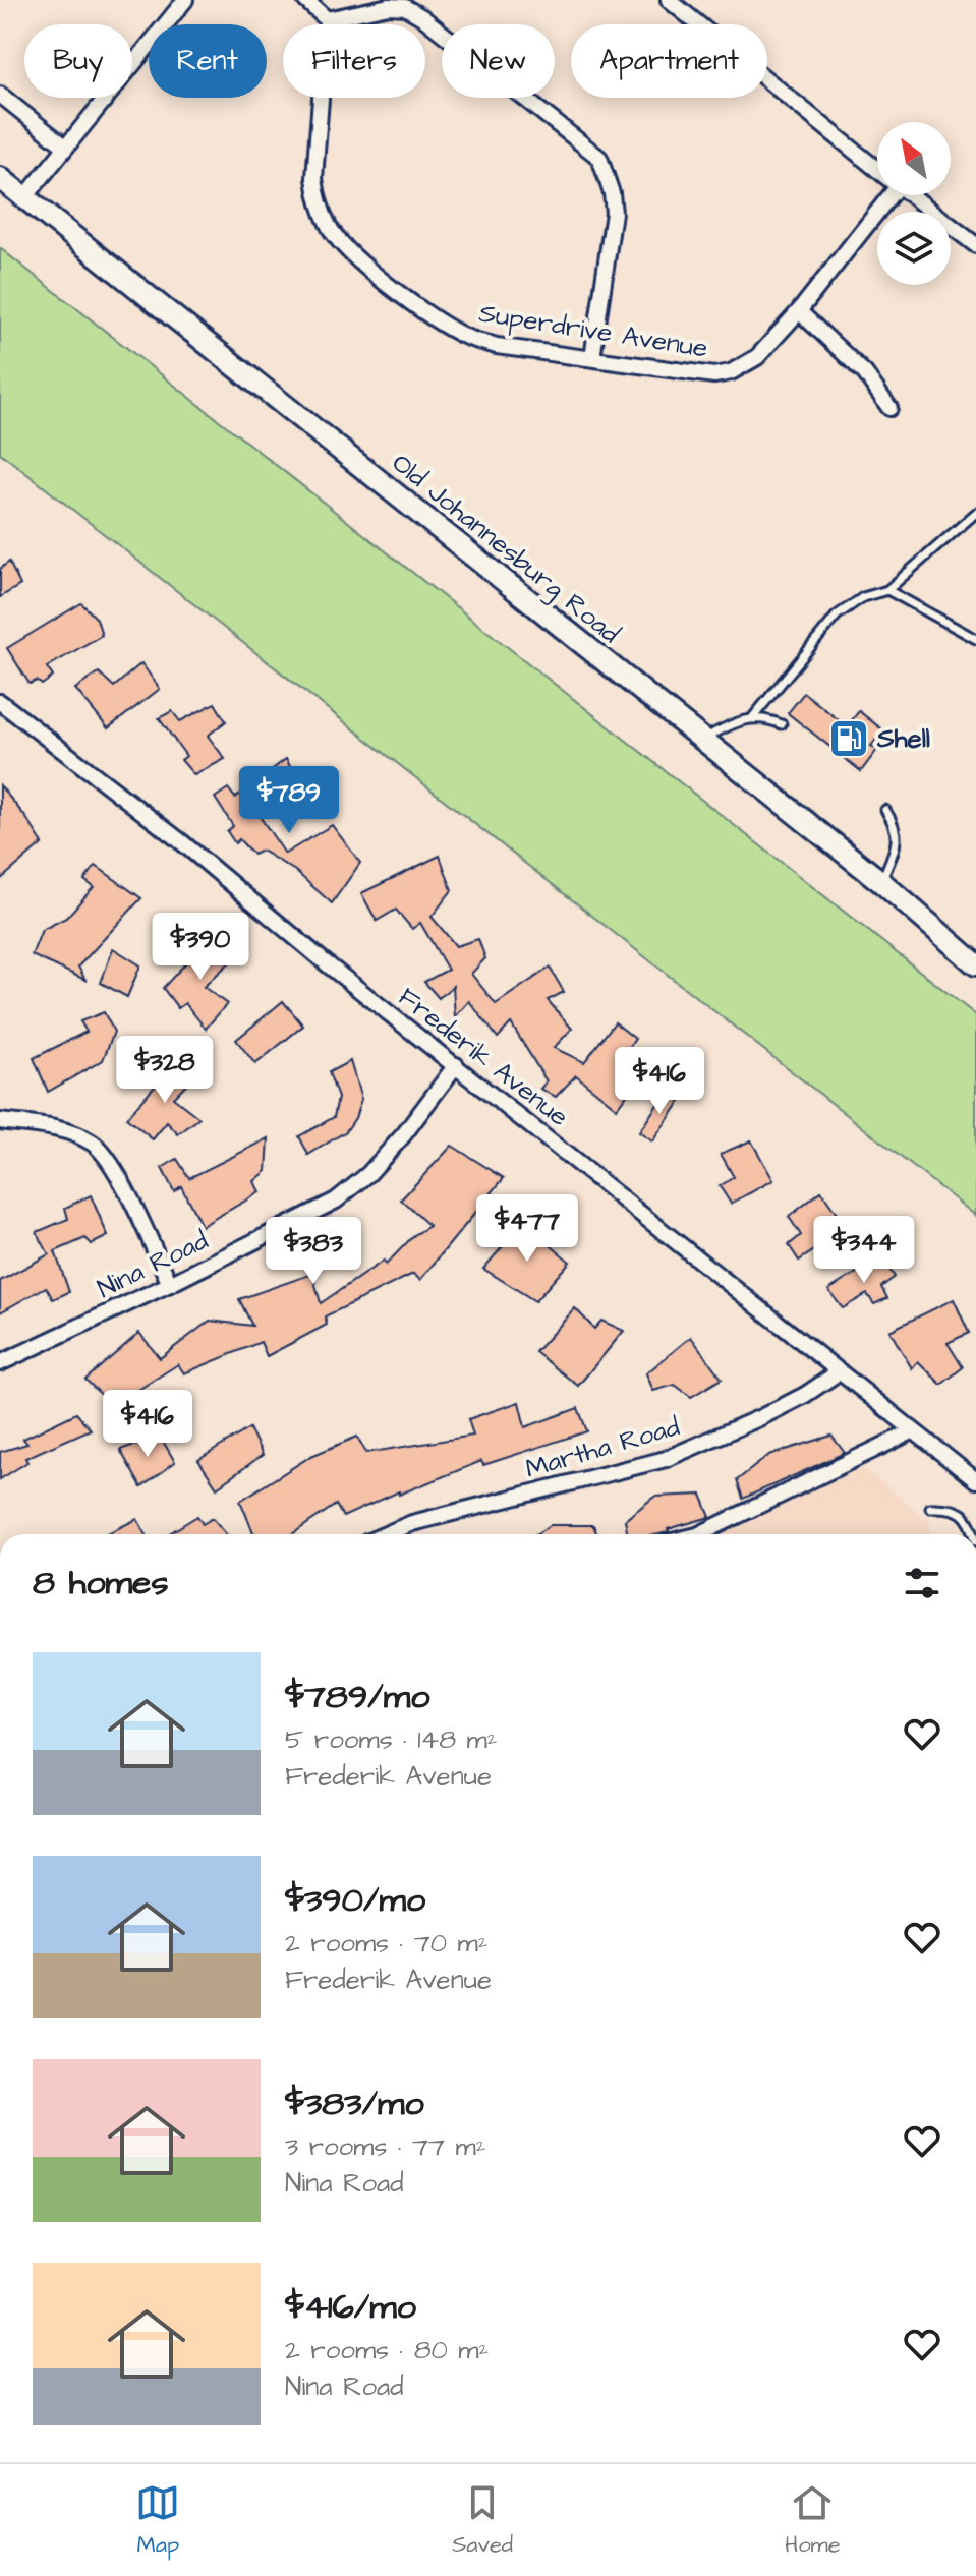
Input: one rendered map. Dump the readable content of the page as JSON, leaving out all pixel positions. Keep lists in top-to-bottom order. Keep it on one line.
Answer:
{"streets":{"main road":["Old Johannesburg Road"],"street":["Superdrive Avenue","Frederik Avenue","Nina Road","Martha Road"]},"crossings":[["Frederik Avenue","Nina Road"],["Frederik Avenue","Martha Road"]],"places":{"fuel station":["Shell"]},"north":"top left","page":{"chip":["Buy","Rent","Filters","New","Apartment"],"price":["$789","$390","$328","$416","$477","$344","$383","$416"],"heading":"8 homes","list":[{"name":"$789/mo","note":"5 rooms · 148 m² · Frederik Avenue"},{"name":"$390/mo","note":"2 rooms · 70 m² · Frederik Avenue"},{"name":"$383/mo","note":"3 rooms · 77 m² · Nina Road"},{"name":"$416/mo","note":"2 rooms · 80 m² · Nina Road"}],"tabs":["Map","Saved","Home"]}}
